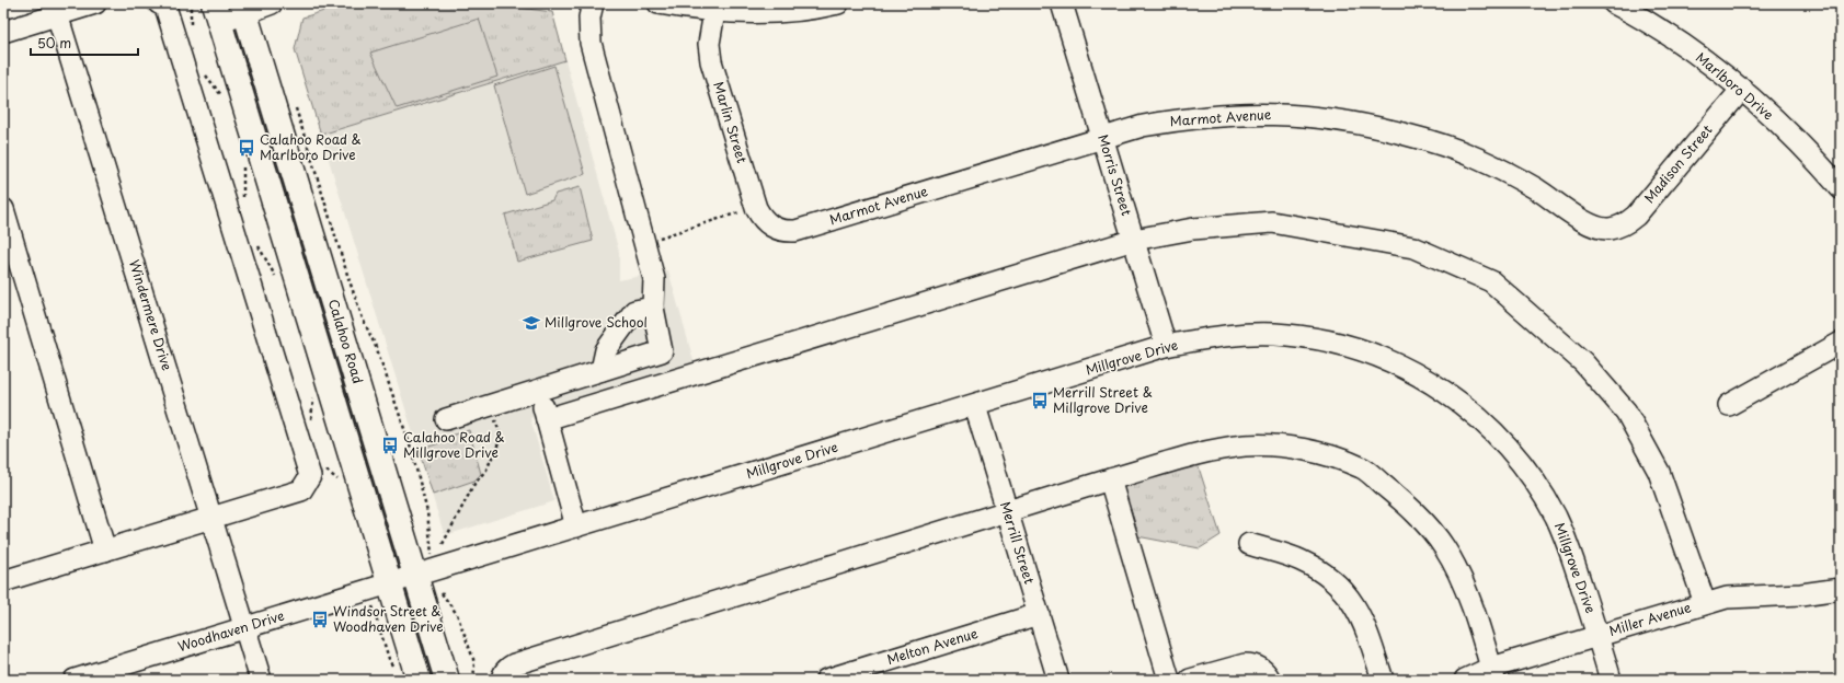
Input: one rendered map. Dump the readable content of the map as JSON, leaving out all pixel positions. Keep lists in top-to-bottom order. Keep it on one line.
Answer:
{"streets":{"main road":["Calahoo Road"],"street":["Marlboro Drive","Marmot Avenue","Marlin Street","Madison Street","Morris Street","Windermere Drive","Millgrove Drive","Merrill Street","Miller Avenue","Woodhaven Drive","Melton Avenue"]},"crossings":[["Marlboro Drive","Madison Street"],["Marmot Avenue","Marlin Street"],["Marmot Avenue","Madison Street"],["Marmot Avenue","Morris Street"],["Morris Street","Millgrove Drive"],["Windermere Drive","Woodhaven Drive"],["Calahoo Road","Millgrove Drive"],["Calahoo Road","Woodhaven Drive"],["Millgrove Drive","Merrill Street"],["Millgrove Drive","Miller Avenue"],["Millgrove Drive","Woodhaven Drive"],["Merrill Street","Melton Avenue"]],"places":{"bus stop":["Calahoo Road & Marlboro Drive","Merrill Street & Millgrove Drive","Calahoo Road & Millgrove Drive","Windsor Street & Woodhaven Drive"],"school or university":["Millgrove School"]},"scale_bar":"50 m"}
